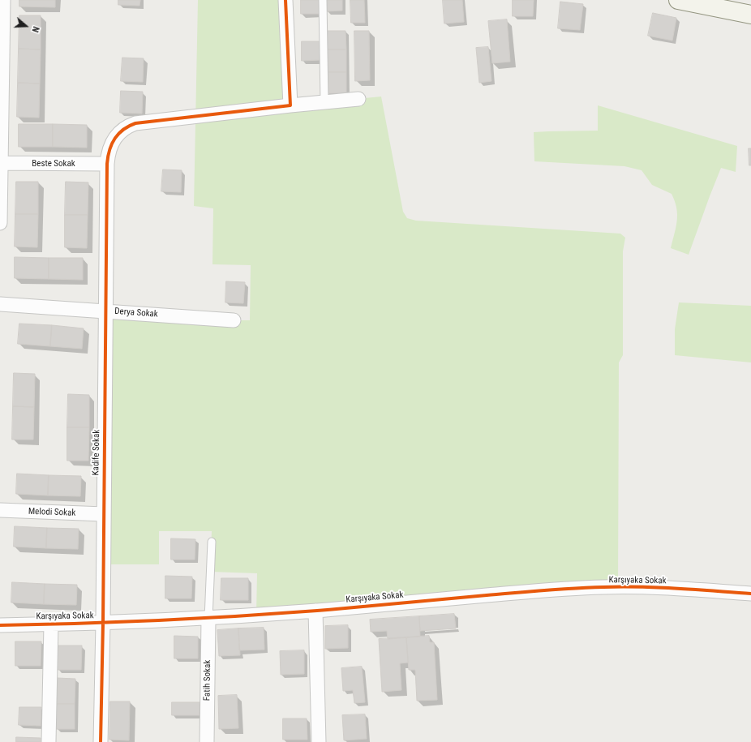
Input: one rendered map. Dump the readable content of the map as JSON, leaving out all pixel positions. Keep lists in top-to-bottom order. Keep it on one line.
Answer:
{"streets":{"street":["Beste Sokak","Derya Sokak","Kadife Sokak","Melodi Sokak","Karşıyaka Sokak","Fatih Sokak"]},"crossings":[["Beste Sokak","Kadife Sokak"],["Derya Sokak","Kadife Sokak"],["Kadife Sokak","Melodi Sokak"],["Kadife Sokak","Karşıyaka Sokak"],["Karşıyaka Sokak","Fatih Sokak"]],"north":"right"}
